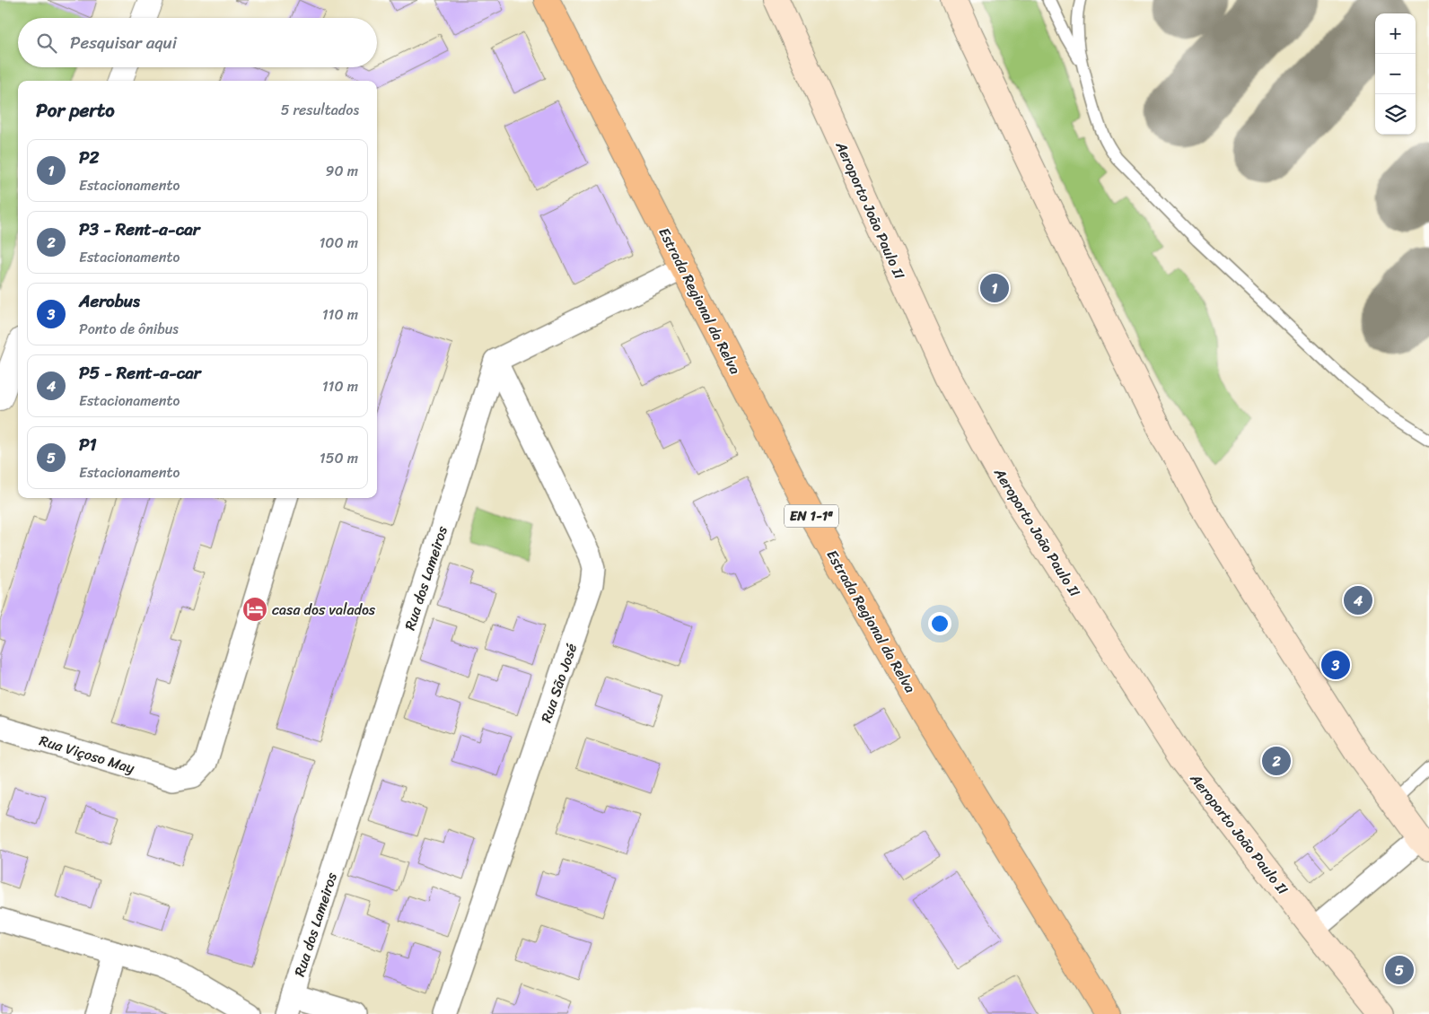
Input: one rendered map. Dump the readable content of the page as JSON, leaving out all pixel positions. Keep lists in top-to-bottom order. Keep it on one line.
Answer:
{"streets":{"main road":["Aeroporto João Paulo II","Estrada Regional da Relva","EN 1-1ª"],"street":["Rua dos Lameiros","Rua São José","Rua Viçoso May"]},"crossings":[["Rua dos Lameiros","Rua São José"]],"places":{"hotel":["casa dos valados"]},"page":{"map_buttons":["+","−"],"search":"Pesquisar aqui","heading":["Por perto","5 resultados"],"list":[{"mark":"1","name":"P2","note":"Estacionamento","value":"90 m"},{"mark":"2","name":"P3 - Rent-a-car","note":"Estacionamento","value":"100 m"},{"mark":"3","name":"Aerobus","note":"Ponto de ônibus","value":"110 m"},{"mark":"4","name":"P5 - Rent-a-car","note":"Estacionamento","value":"110 m"},{"mark":"5","name":"P1","note":"Estacionamento","value":"150 m"}],"pins":["1","4","3","2","5"]}}
